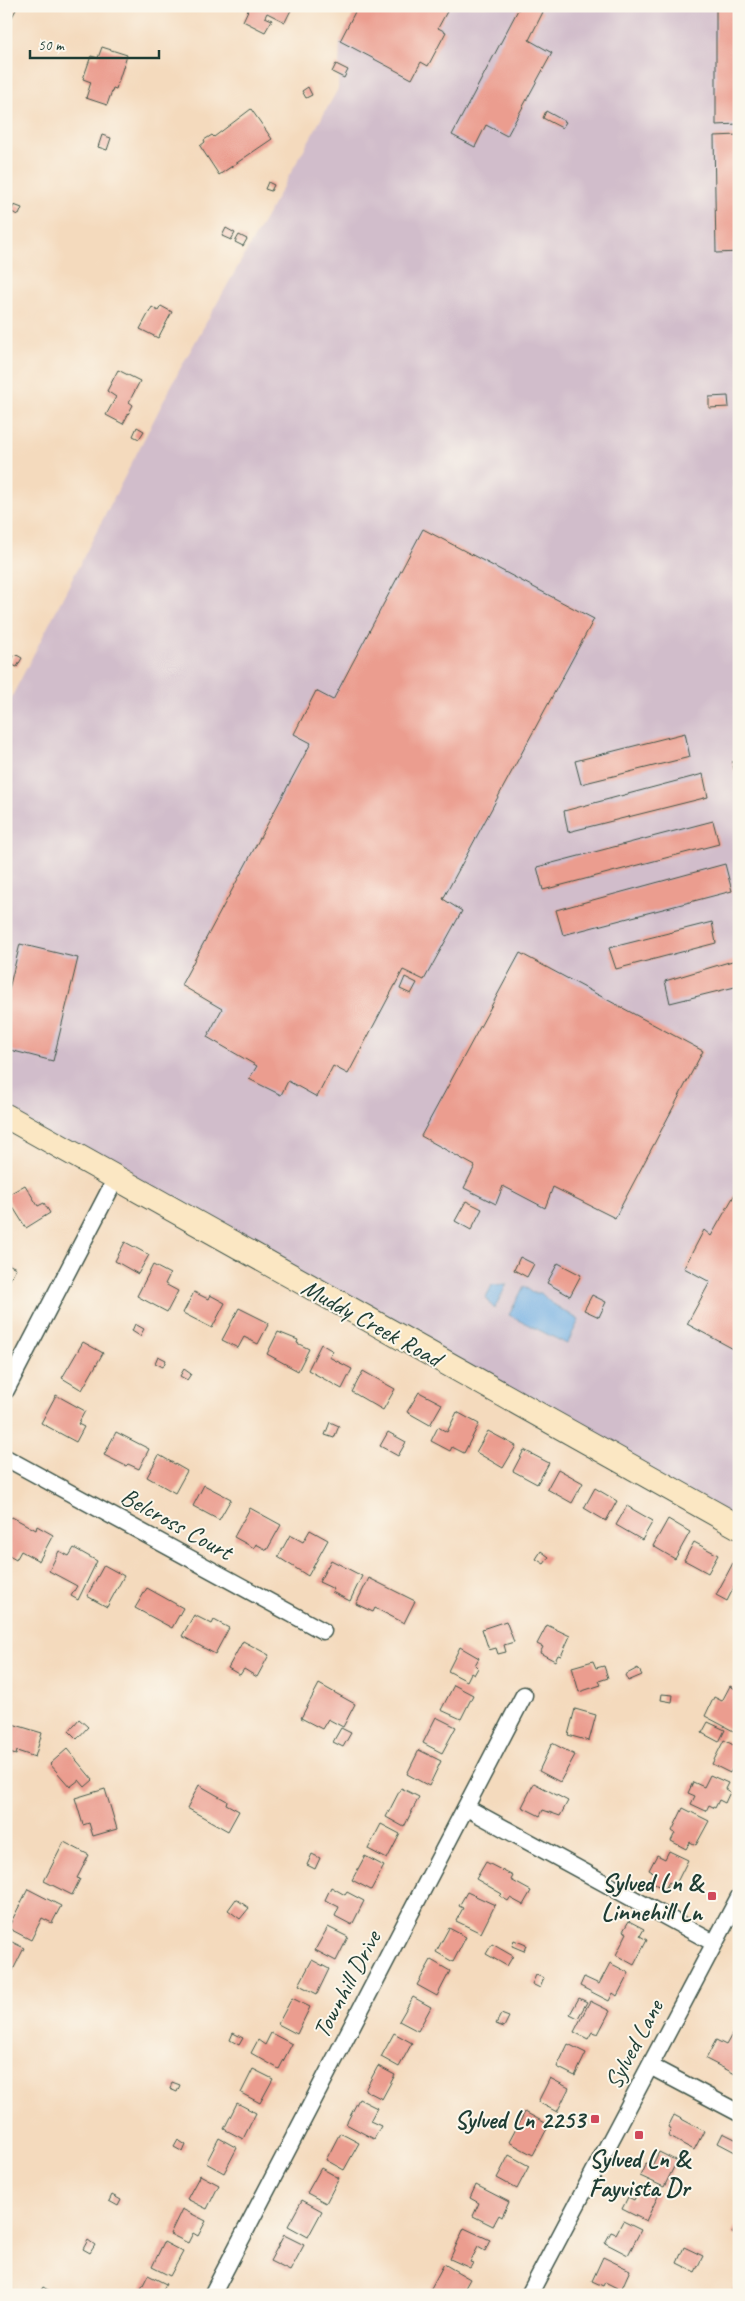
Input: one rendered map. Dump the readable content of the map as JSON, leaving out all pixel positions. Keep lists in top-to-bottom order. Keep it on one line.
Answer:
{"streets":{"street":["Muddy Creek Road","Belcross Court","Townhill Drive","Sylved Lane"]},"places":{"transit":["Sylved Ln & Linnehill Ln","Sylved Ln 2253","Sylved Ln & Fayvista Dr"]},"scale_bar":"50 m"}
